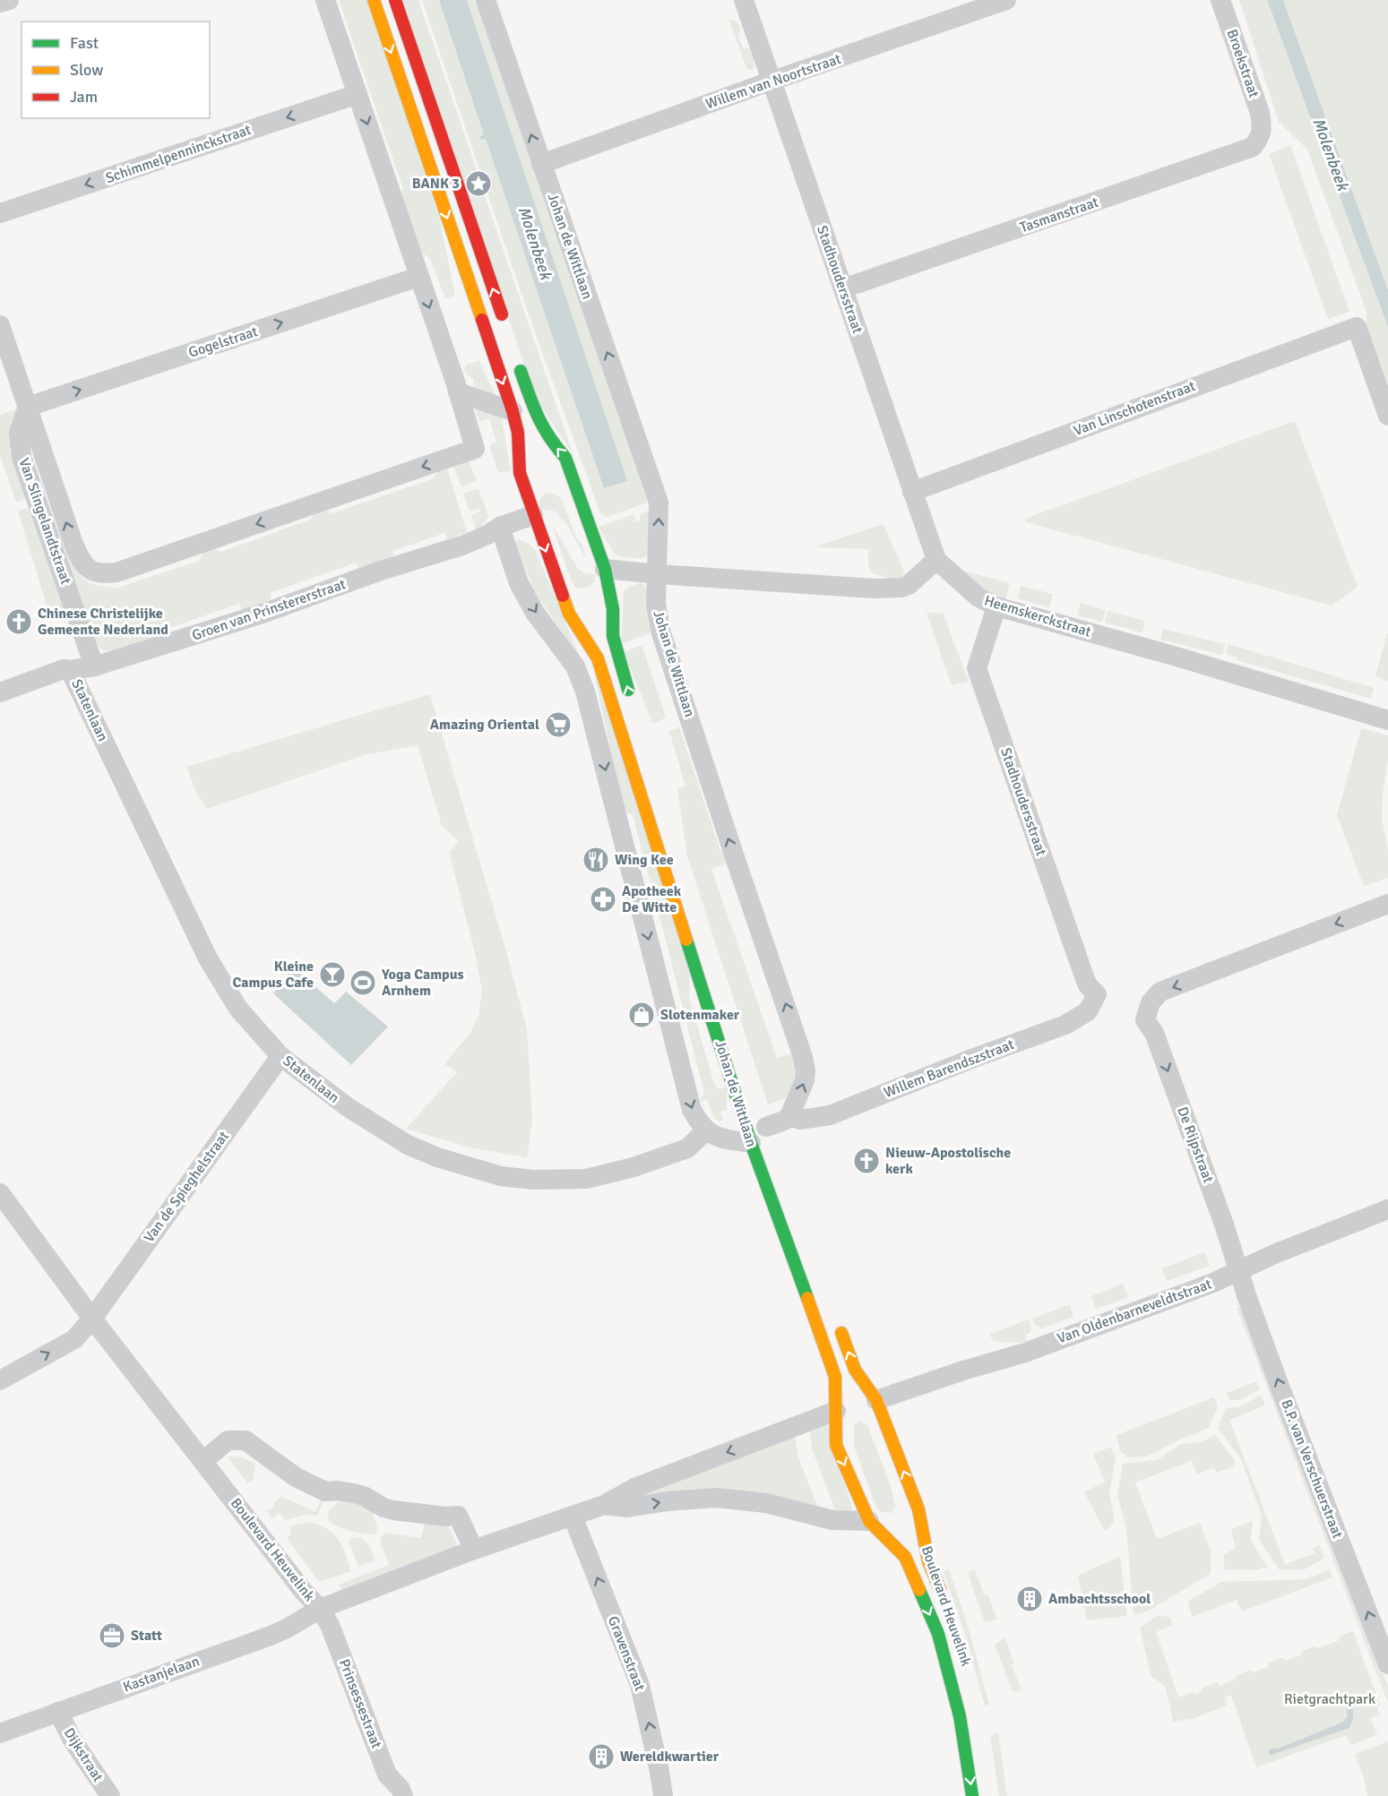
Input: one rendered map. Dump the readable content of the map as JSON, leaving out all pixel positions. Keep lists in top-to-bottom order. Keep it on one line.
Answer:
{"streets":{"main road":["Johan de Wittlaan","Boulevard Heuvelink"],"street":["Broekstraat","Willem van Noortstraat","Schimmelpenninckstraat","Tasmanstraat","Stadhoudersstraat","Gogelstraat","Van Linschotenstraat","Van Slingelandtstraat","Groen van Prinstererstraat","Heemskerckstraat","Statenlaan","Willem Barendszstraat","De Rijpstraat","Van de Spieghelstraat","Van Oldenbarneveldtstraat","B.P. van Verschuerstraat","Gravenstraat","Kastanjelaan","Prinsessestraat","Dijkstraat"]},"crossings":[["Broekstraat","Tasmanstraat"],["Willem van Noortstraat","Johan de Wittlaan"],["Willem van Noortstraat","Stadhoudersstraat"],["Tasmanstraat","Stadhoudersstraat"],["Johan de Wittlaan","Groen van Prinstererstraat"],["Johan de Wittlaan","Willem Barendszstraat"],["Johan de Wittlaan","Boulevard Heuvelink"],["Stadhoudersstraat","Van Linschotenstraat"],["Stadhoudersstraat","Heemskerckstraat"],["Stadhoudersstraat","Willem Barendszstraat"],["Gogelstraat","Van Slingelandtstraat"],["Van Slingelandtstraat","Groen van Prinstererstraat"],["Groen van Prinstererstraat","Statenlaan"],["Statenlaan","Van de Spieghelstraat"],["De Rijpstraat","Van Oldenbarneveldtstraat"],["De Rijpstraat","B.P. van Verschuerstraat"],["Van de Spieghelstraat","Boulevard Heuvelink"],["Van Oldenbarneveldtstraat","B.P. van Verschuerstraat"],["Van Oldenbarneveldtstraat","Boulevard Heuvelink"],["Boulevard Heuvelink","Gravenstraat"],["Boulevard Heuvelink","Kastanjelaan"],["Boulevard Heuvelink","Prinsessestraat"],["Kastanjelaan","Prinsessestraat"],["Kastanjelaan","Dijkstraat"]],"one_way":["Schimmelpenninckstraat","Gogelstraat","B.P. van Verschuerstraat","Gravenstraat"],"water":["Molenbeek"],"parks":["Rietgrachtpark"],"places":{"place":["BANK 3"],"church":["Chinese Christelijke Gemeente Nederland","Nieuw-Apostolische kerk"],"supermarket":["Amazing Oriental"],"restaurant":["Wing Kee"],"pharmacy":["Apotheek De Witte"],"bar":["Kleine Campus Cafe"],"sports":["Yoga Campus Arnhem"],"shop":["Slotenmaker"],"building":["Ambachtsschool","Wereldkwartier"],"office":["Statt"]},"legend":["Fast","Slow","Jam"]}
